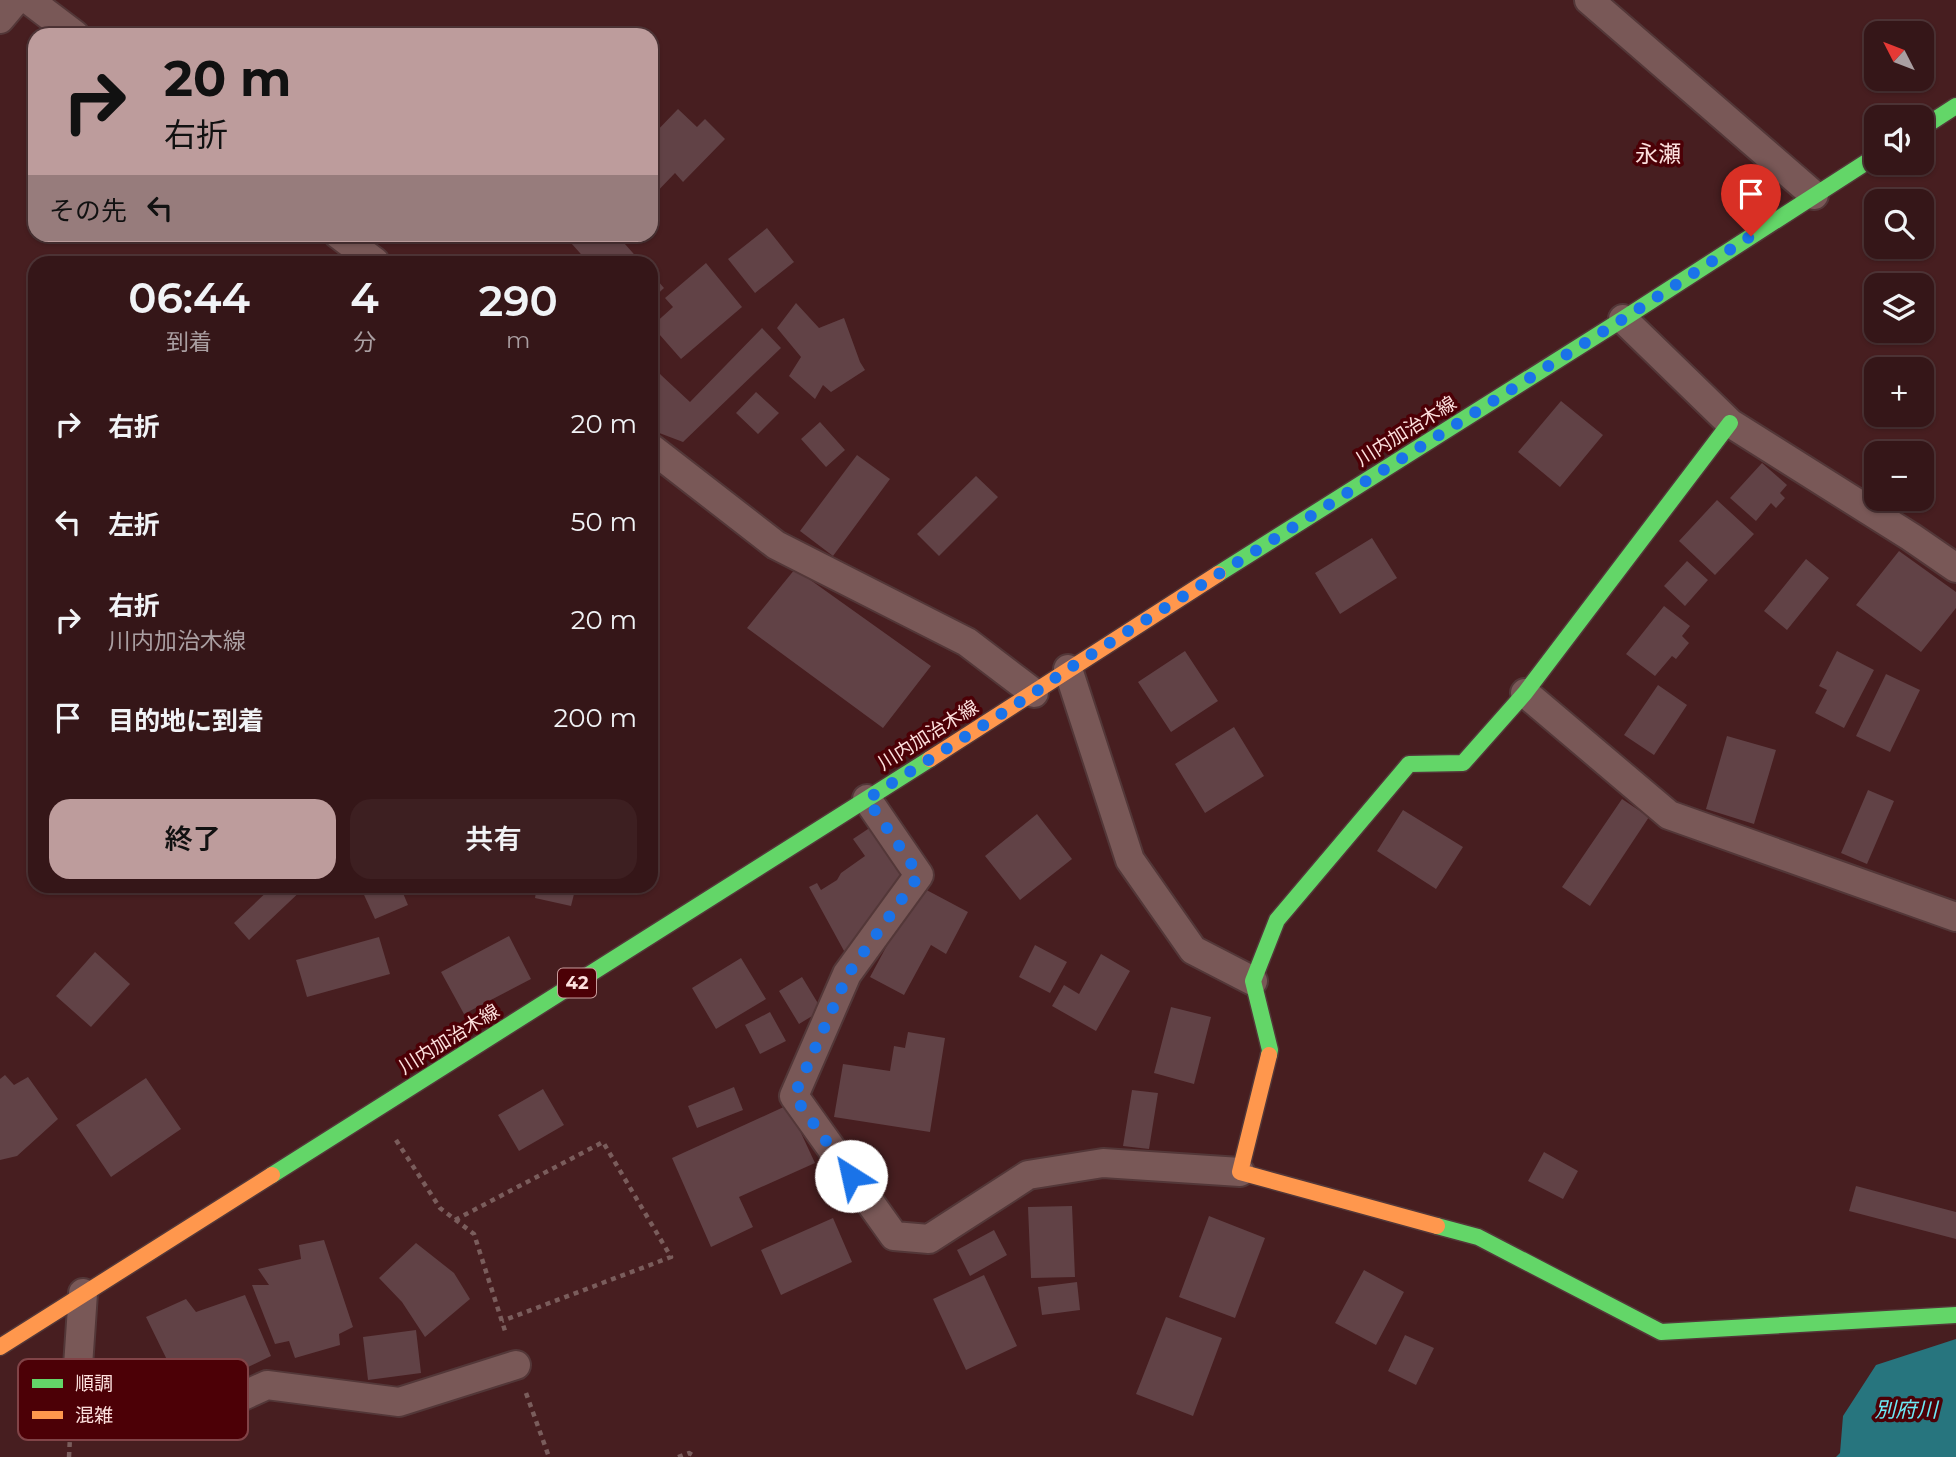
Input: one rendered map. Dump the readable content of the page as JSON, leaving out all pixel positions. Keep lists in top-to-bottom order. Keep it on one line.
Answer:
{"streets":{"main road":["川内加治木線","42"]},"districts":["永瀬"],"water":["別府川"],"legend":["順調","混雑"],"north":"top left","page":{"map_buttons":["+","−"],"turn":["20 m","右折"],"then":"その先","eta":["06:44","到着","4","分","290","m"],"list":[{"name":"右折","value":"20 m"},{"name":"左折","value":"50 m"},{"name":"右折","note":"川内加治木線","value":"20 m"},{"name":"目的地に到着","value":"200 m"}],"buttons":["終了","共有"]}}
